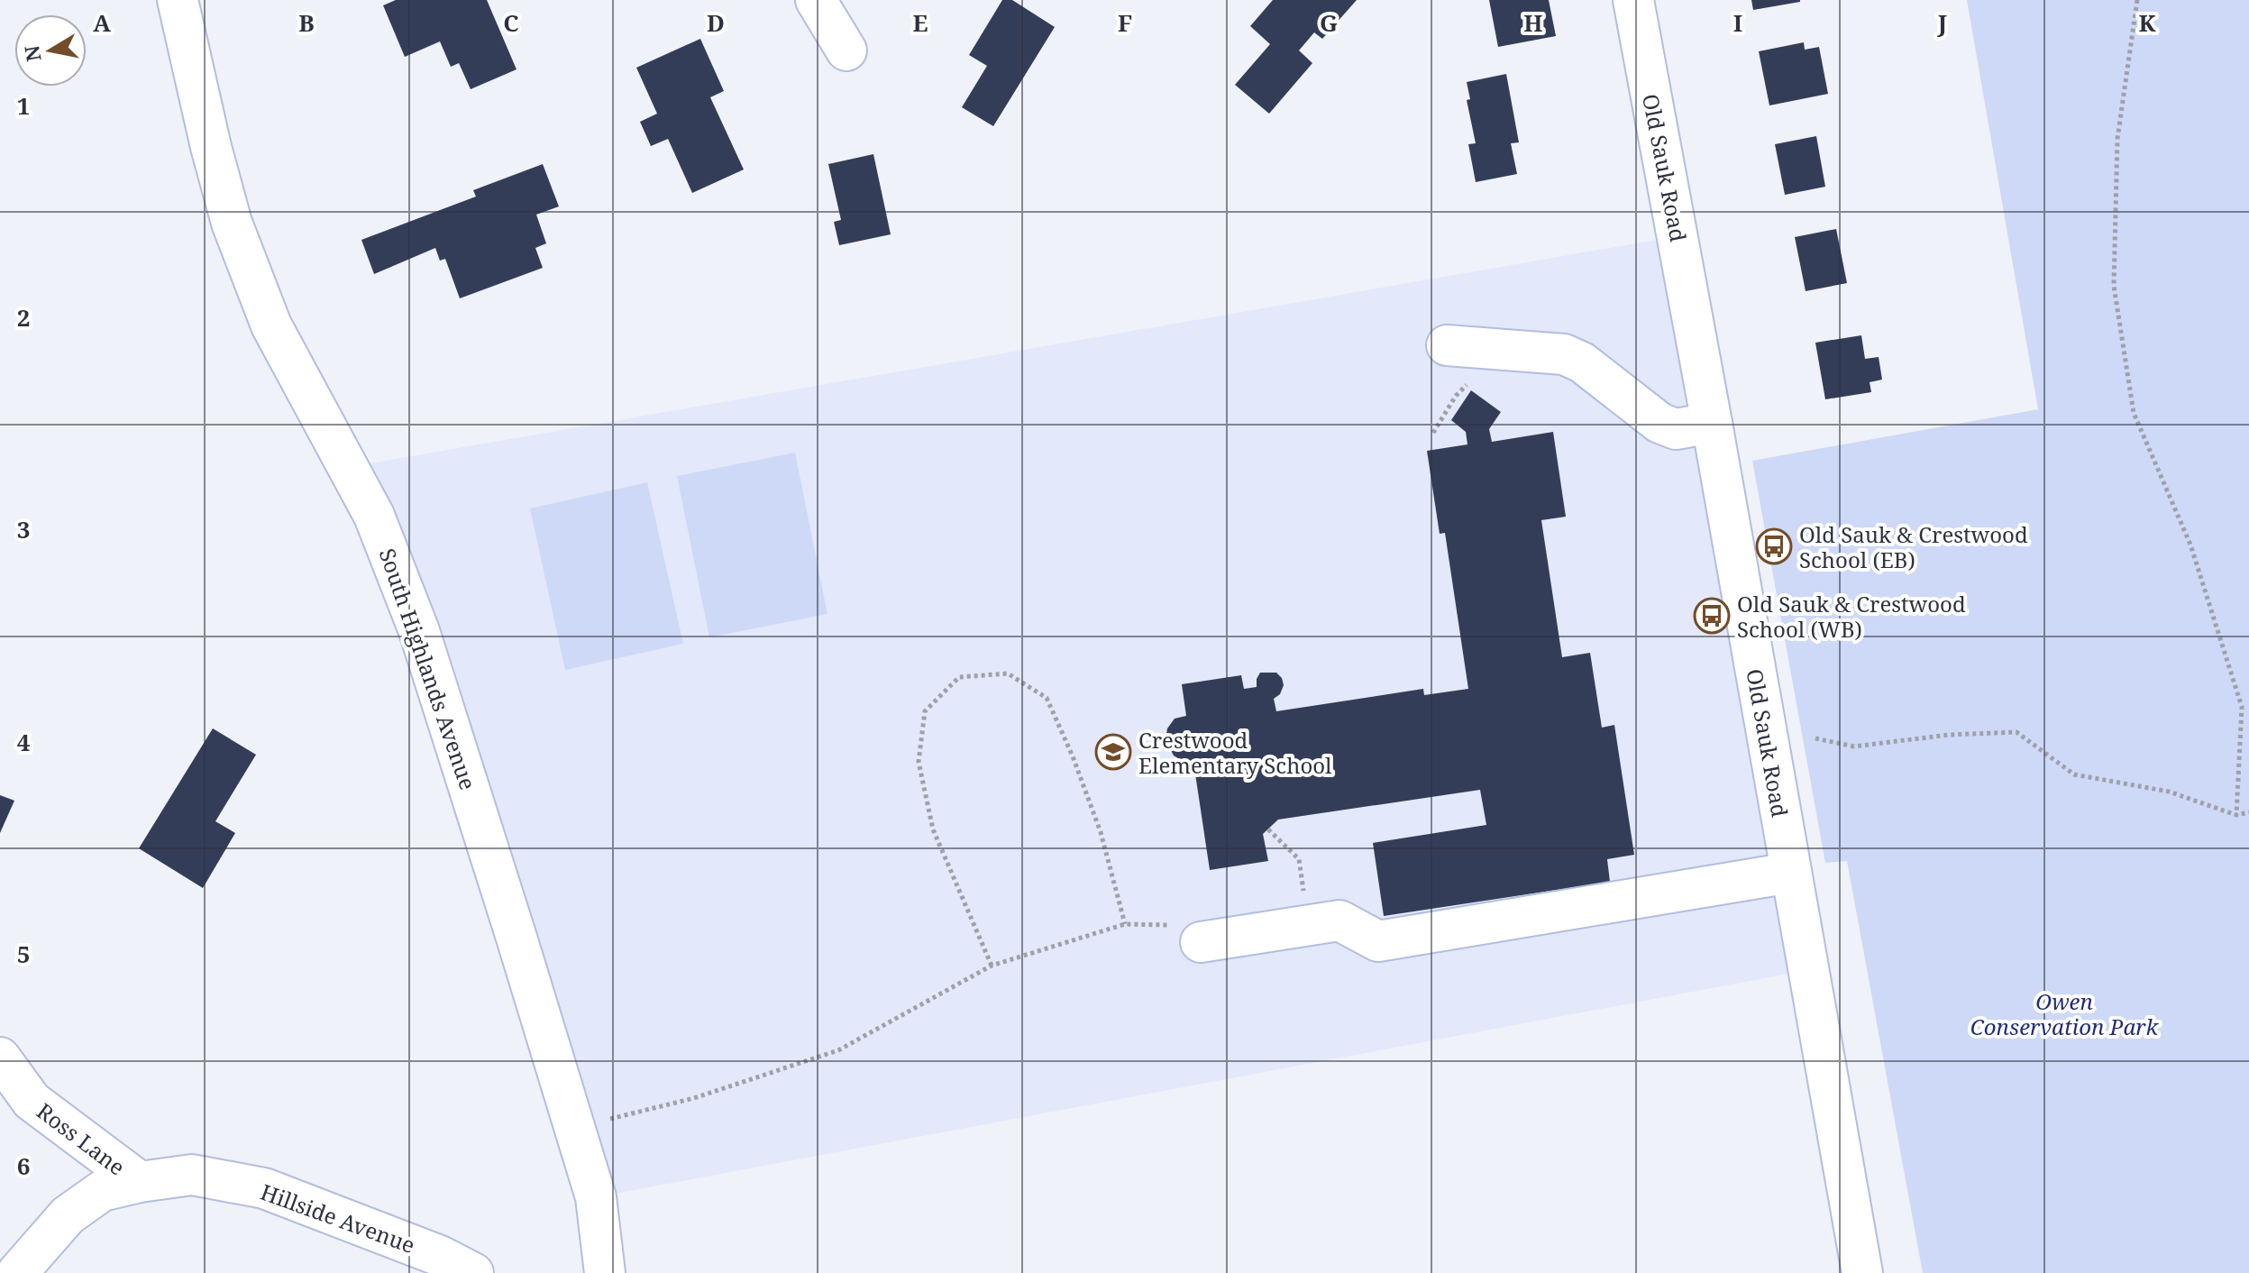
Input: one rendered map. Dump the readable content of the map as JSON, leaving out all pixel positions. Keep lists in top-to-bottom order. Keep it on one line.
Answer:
{"streets":{"street":["Old Sauk Road","South Highlands Avenue","Ross Lane","Hillside Avenue"]},"crossings":[["Ross Lane","Hillside Avenue"]],"parks":["Owen Conservation Park"],"places":{"bus stop":["Old Sauk & Crestwood School (EB)","Old Sauk & Crestwood School (WB)"],"school or university":["Crestwood Elementary School"]},"north":"left","grid":{"columns":["A","B","C","D","E","F","G","H","I","J","K"],"rows":["1","2","3","4","5","6"]}}
